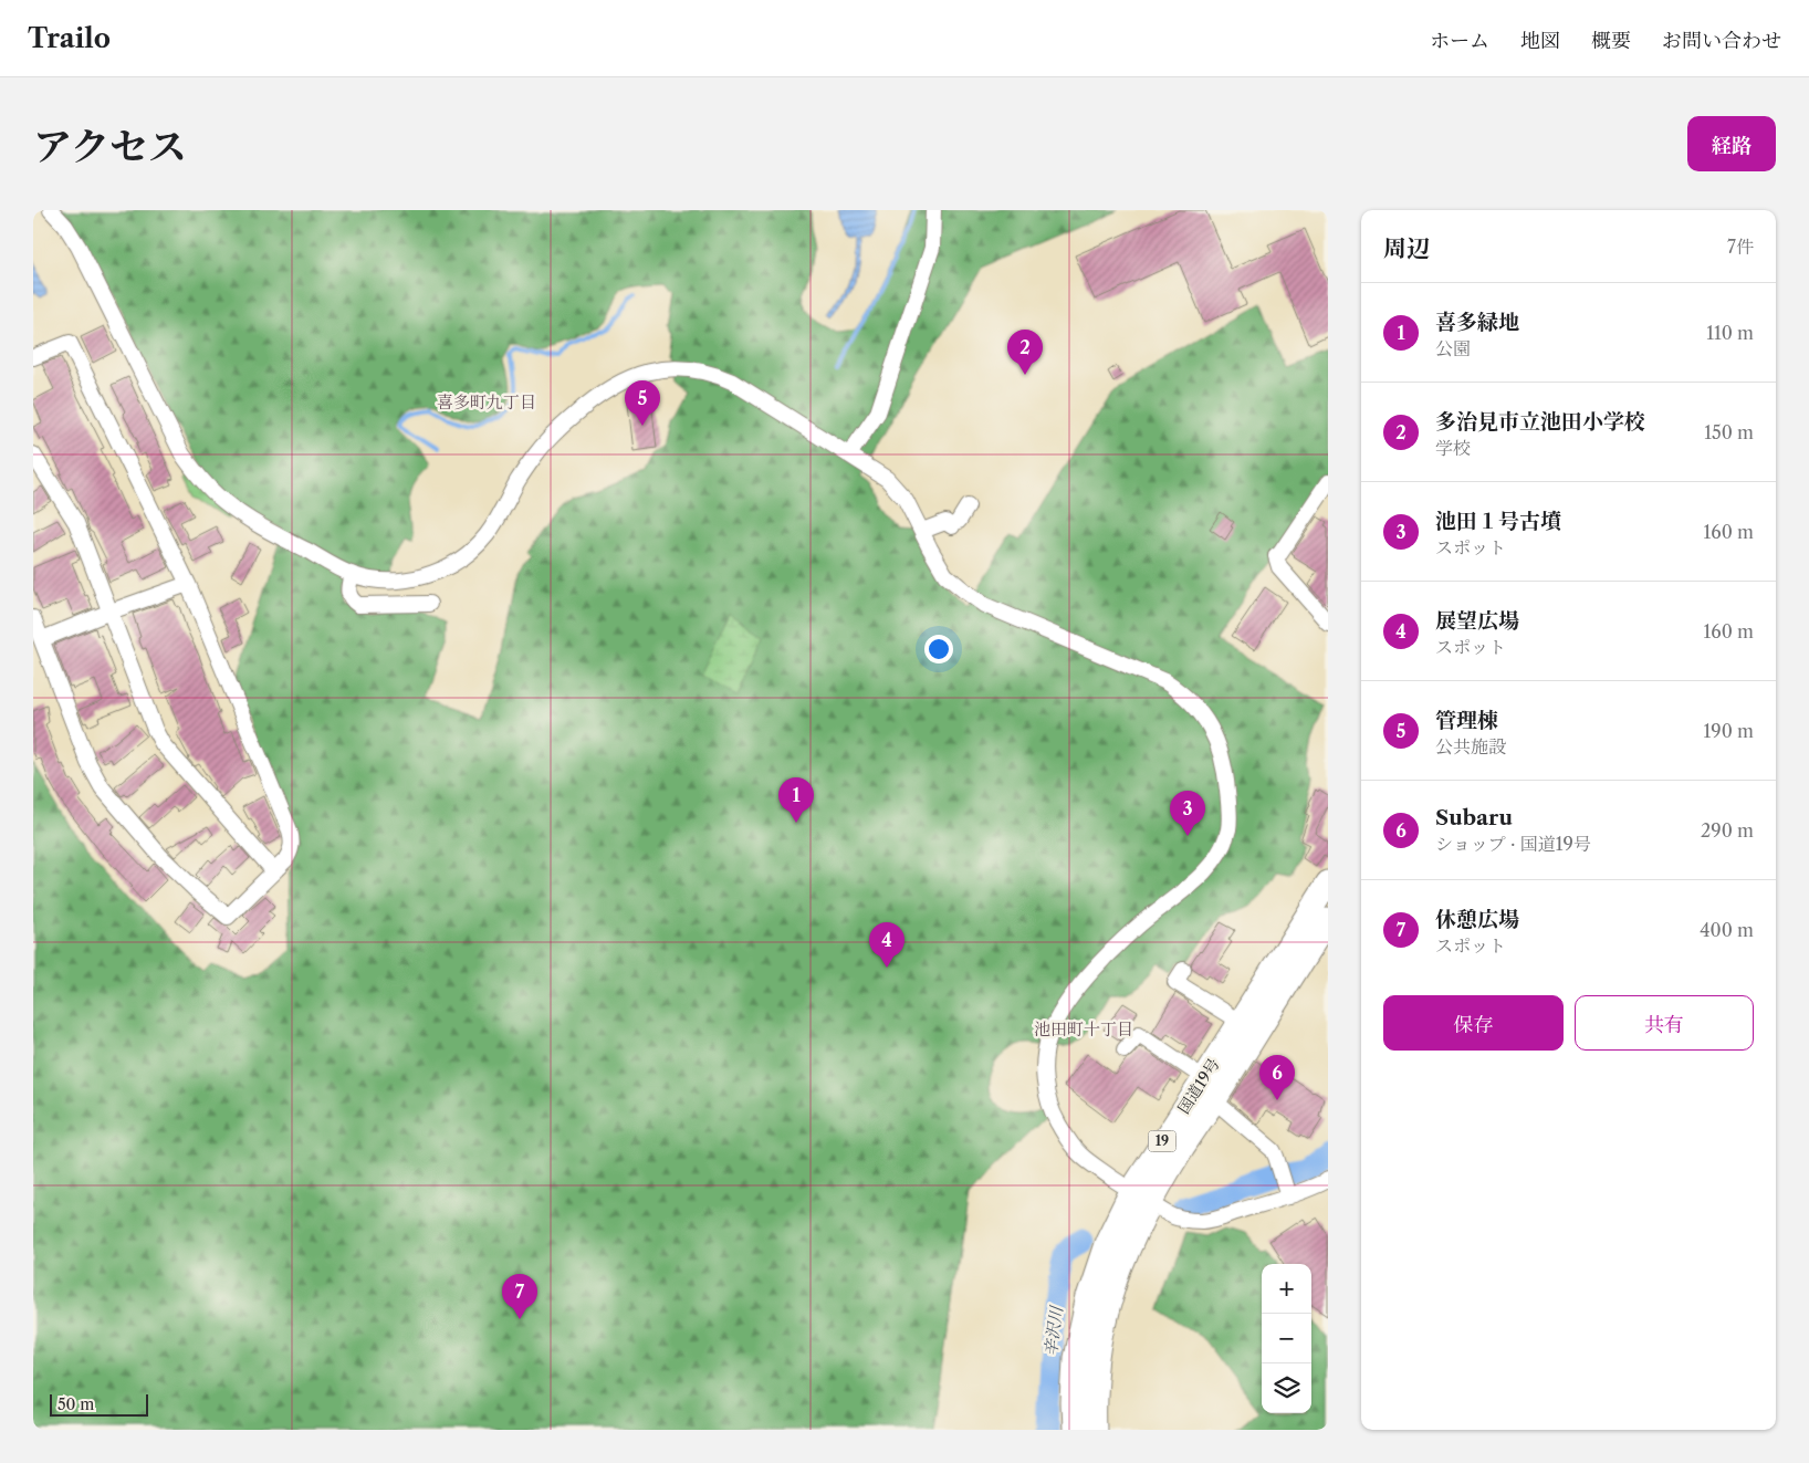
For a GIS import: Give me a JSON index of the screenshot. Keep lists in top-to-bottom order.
{
  "streets": {
    "highway": ["国道19号", "19"]
  },
  "districts": ["喜多町九丁目", "池田町十丁目"],
  "water": ["辛沢川"],
  "scale_bar": "50 m",
  "page": {
    "header": "Trailo",
    "nav": [
      "ホーム",
      "地図",
      "概要",
      "お問い合わせ"
    ],
    "title": "アクセス",
    "buttons": [
      "経路",
      ["保存", "共有"]
    ],
    "heading": ["周辺", "7件"],
    "list": [
      {
        "mark": "1",
        "name": "喜多緑地",
        "note": "公園",
        "value": "110 m"
      },
      {
        "mark": "2",
        "name": "多治見市立池田小学校",
        "note": "学校",
        "value": "150 m"
      },
      {
        "mark": "3",
        "name": "池田１号古墳",
        "note": "スポット",
        "value": "160 m"
      },
      {
        "mark": "4",
        "name": "展望広場",
        "note": "スポット",
        "value": "160 m"
      },
      {
        "mark": "5",
        "name": "管理棟",
        "note": "公共施設",
        "value": "190 m"
      },
      {
        "mark": "6",
        "name": "Subaru",
        "note": "ショップ · 国道19号",
        "value": "290 m"
      },
      {
        "mark": "7",
        "name": "休憩広場",
        "note": "スポット",
        "value": "400 m"
      }
    ],
    "pins": [
      "2",
      "5",
      "1",
      "3",
      "4",
      "6",
      "7"
    ],
    "map_buttons": ["+", "−"],
    "scale": "50 m"
  }
}
